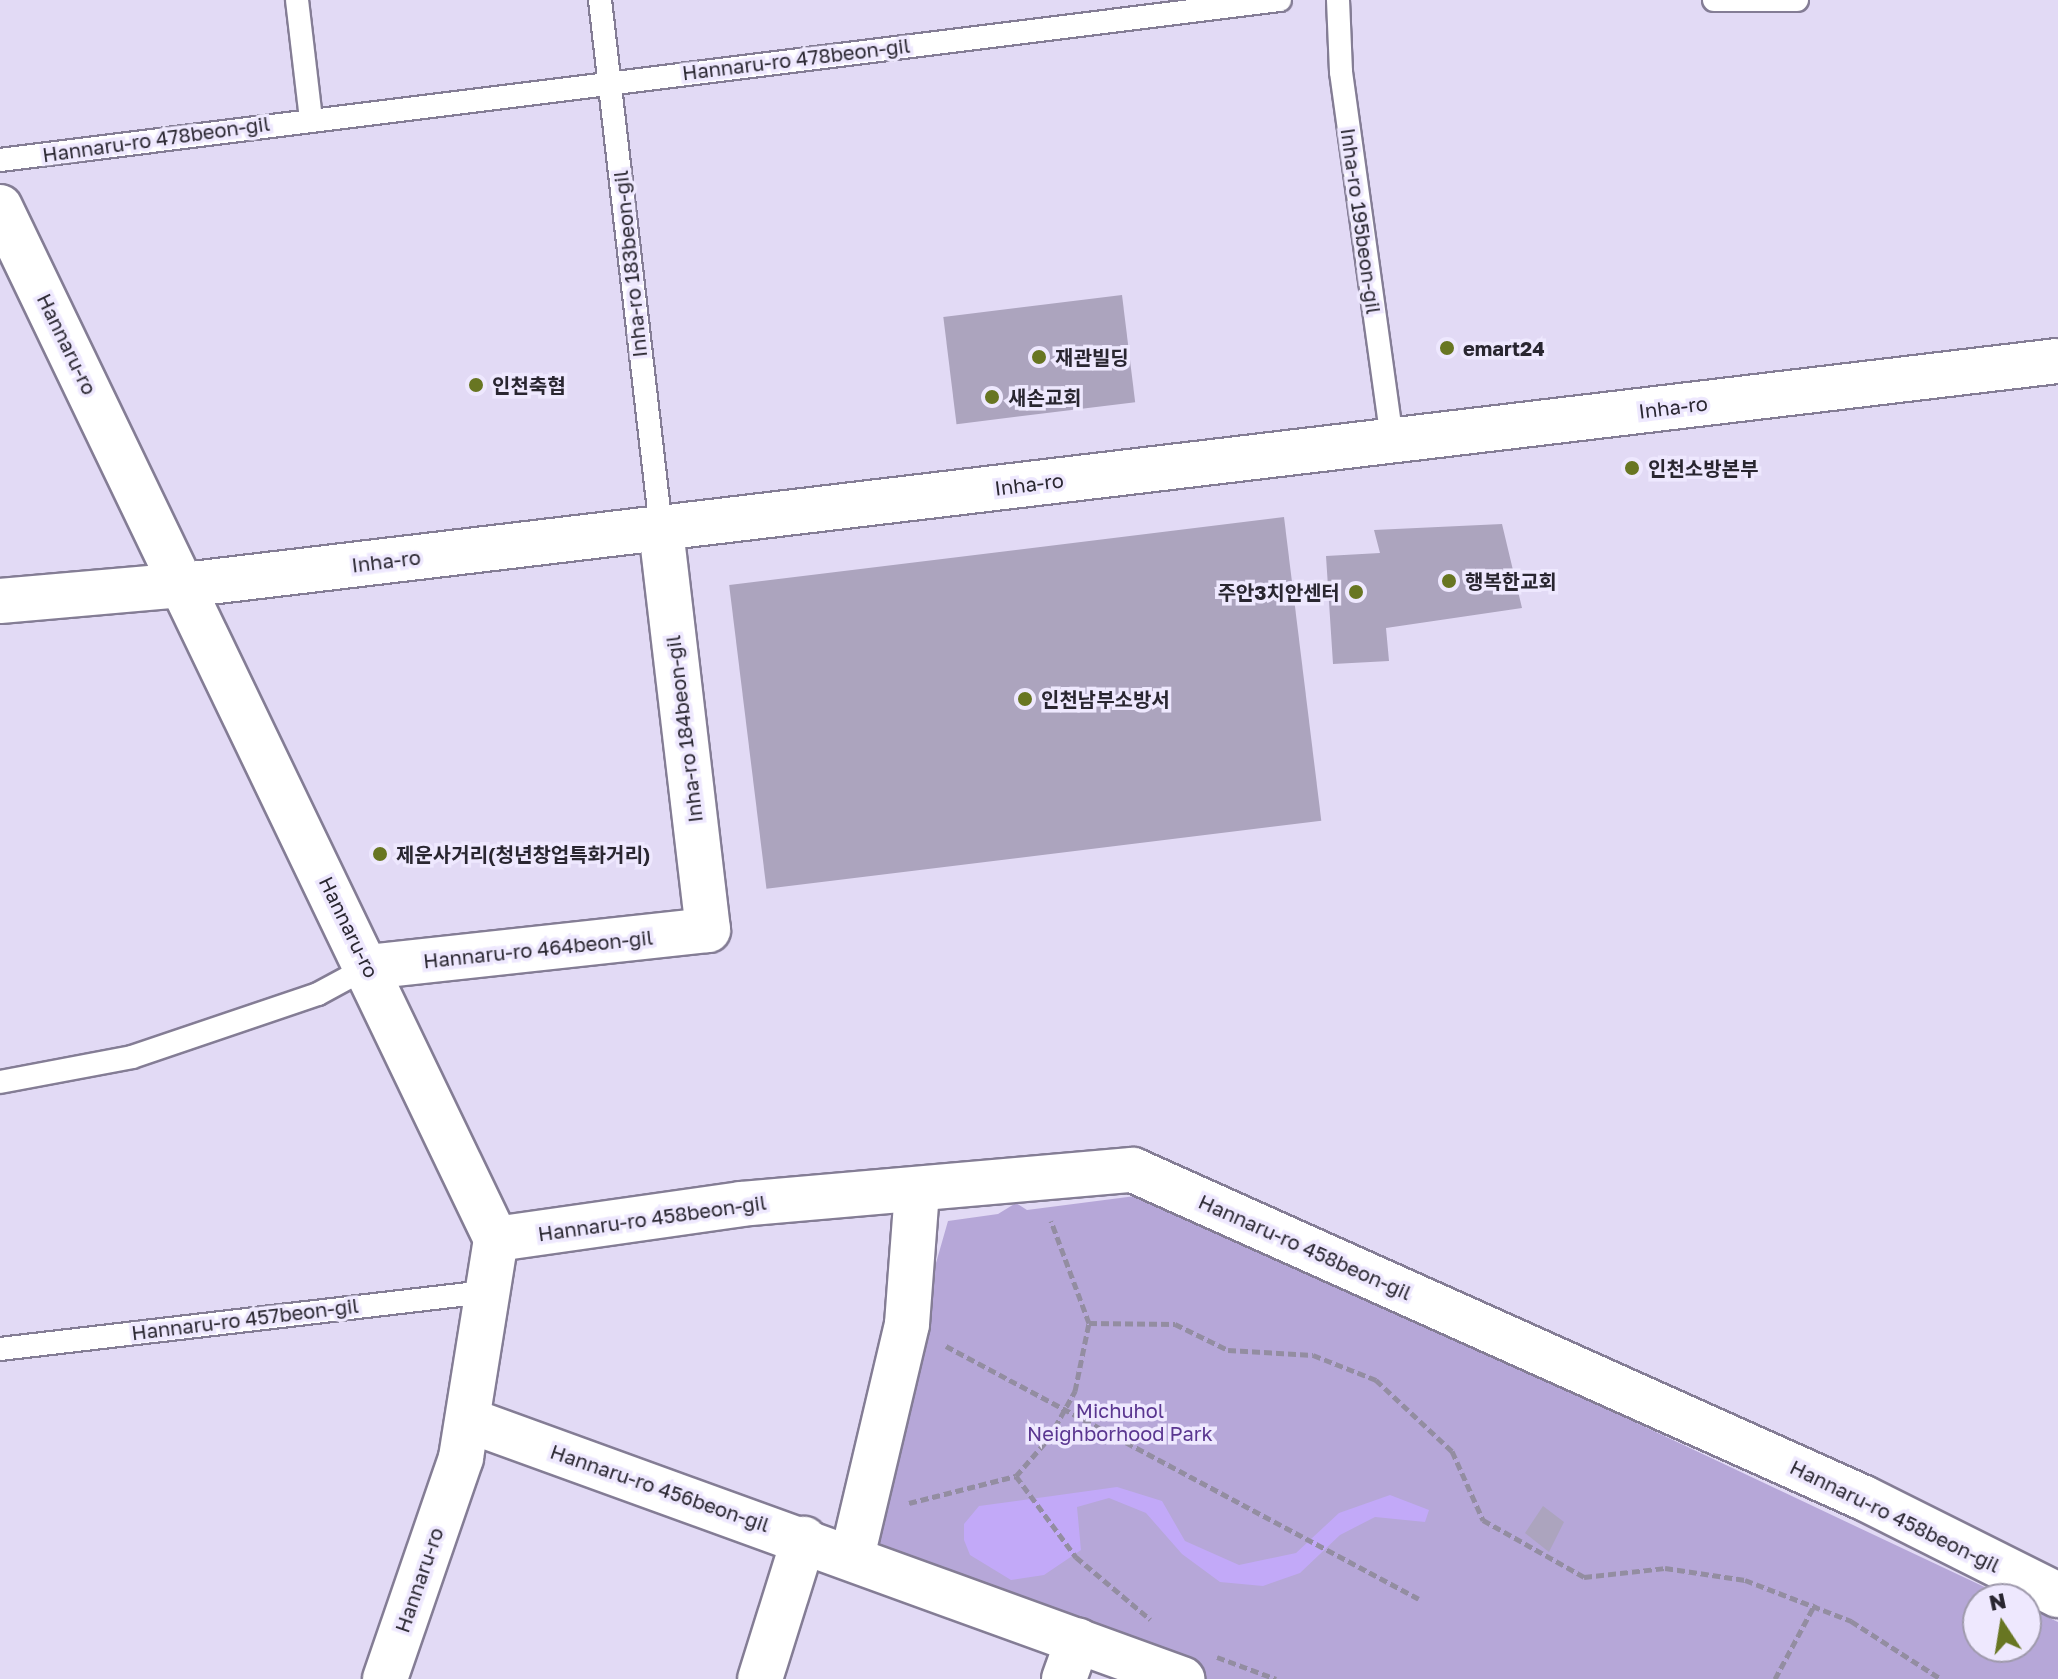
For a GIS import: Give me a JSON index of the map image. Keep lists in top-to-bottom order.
{
  "streets": {
    "street": [
      "Hannaru-ro",
      "Inha-ro",
      "Inha-ro 184beon-gil",
      "Hannaru-ro 464beon-gil",
      "Hannaru-ro 458beon-gil",
      "Hannaru-ro 456beon-gil"
    ],
    "lane": [
      "Hannaru-ro 478beon-gil",
      "Inha-ro 195beon-gil",
      "Inha-ro 183beon-gil",
      "Hannaru-ro 457beon-gil"
    ]
  },
  "crossings": [
    ["Hannaru-ro 478beon-gil", "Inha-ro 183beon-gil"],
    ["Inha-ro 195beon-gil", "Inha-ro"],
    ["Inha-ro 183beon-gil", "Inha-ro"],
    ["Inha-ro 183beon-gil", "Inha-ro 184beon-gil"],
    ["Hannaru-ro", "Inha-ro"],
    ["Hannaru-ro", "Hannaru-ro 464beon-gil"],
    ["Hannaru-ro", "Hannaru-ro 458beon-gil"],
    ["Hannaru-ro", "Hannaru-ro 457beon-gil"],
    ["Hannaru-ro", "Hannaru-ro 456beon-gil"],
    ["Inha-ro", "Inha-ro 184beon-gil"],
    ["Inha-ro 184beon-gil", "Hannaru-ro 464beon-gil"]
  ],
  "parks": ["Michuhol Neighborhood Park"],
  "places": [
    "emart24",
    "재관빌딩",
    "인천축협",
    "새손교회",
    "인천소방본부",
    "행복한교회",
    "주안3치안센터",
    "인천남부소방서",
    "제운사거리(청년창업특화거리)"
  ],
  "north": "top"
}
